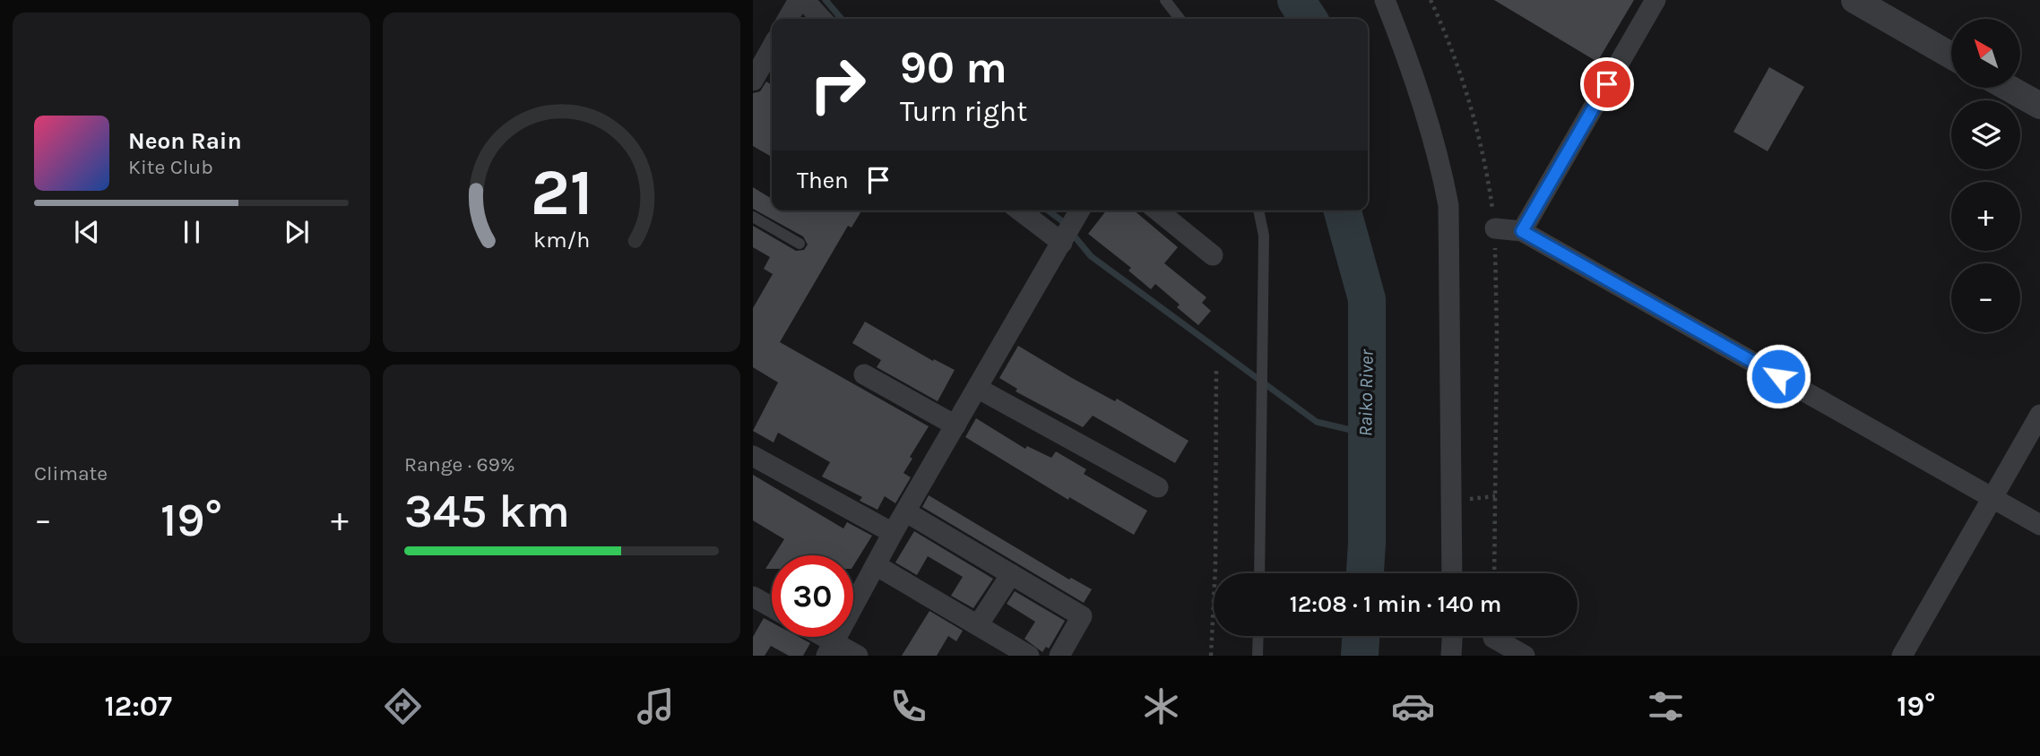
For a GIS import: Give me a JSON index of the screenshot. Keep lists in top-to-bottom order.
{
  "water": ["Raiko River"],
  "north": "top left",
  "page": {
    "map_buttons": ["+", "−"],
    "turn": ["90 m", "Turn right"],
    "song": ["Neon Rain", "Kite Club"],
    "then": "Then",
    "tile": [
      "Climate",
      ["Range · 69%", "345 km"]
    ],
    "heat": ["−", "19°", "+"],
    "limit": "30",
    "trip": "12:08 · 1 min · 140 m",
    "tabs": ["12:07", "19°"],
    "gauge": ["21", "km/h"]
  }
}
